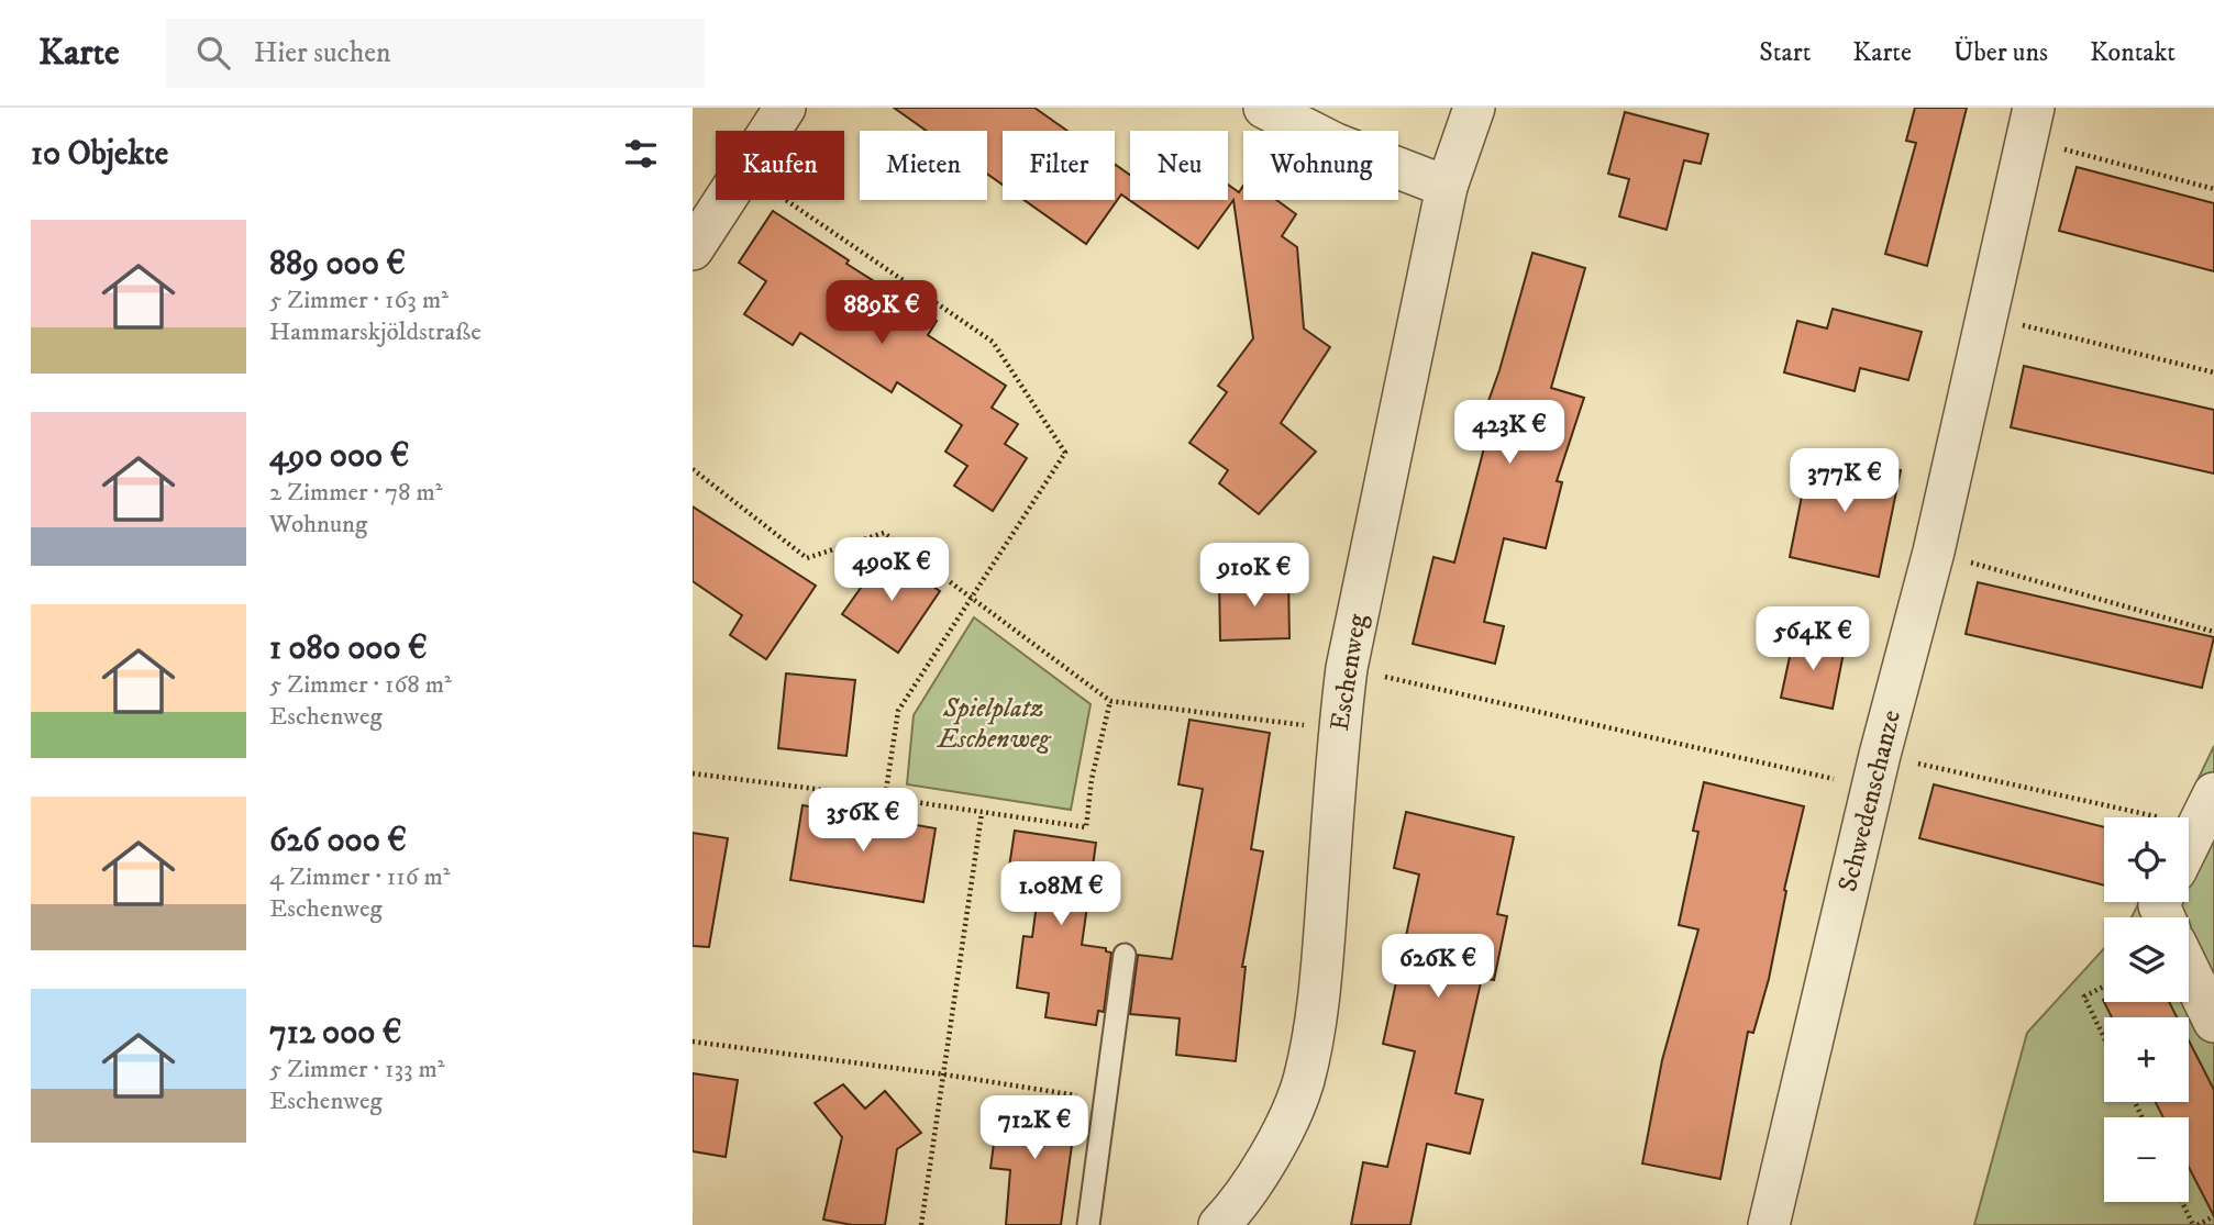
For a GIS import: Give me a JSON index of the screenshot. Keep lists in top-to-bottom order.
{
  "streets": {
    "street": ["Eschenweg", "Schwedenschanze"]
  },
  "parks": ["Spielplatz Eschenweg"],
  "page": {
    "header": "Karte",
    "search": "Hier suchen",
    "nav": [
      "Start",
      "Karte",
      "Über uns",
      "Kontakt"
    ],
    "heading": "10 Objekte",
    "chip": [
      "Kaufen",
      "Mieten",
      "Filter",
      "Neu",
      "Wohnung"
    ],
    "list": [
      {
        "name": "889 000 €",
        "note": "5 Zimmer · 163 m² · Hammarskjöldstraße"
      },
      {
        "name": "490 000 €",
        "note": "2 Zimmer · 78 m² · Wohnung"
      },
      {
        "name": "1 080 000 €",
        "note": "5 Zimmer · 168 m² · Eschenweg"
      },
      {
        "name": "626 000 €",
        "note": "4 Zimmer · 116 m² · Eschenweg"
      },
      {
        "name": "712 000 €",
        "note": "5 Zimmer · 133 m² · Eschenweg"
      }
    ],
    "price": [
      "889K €",
      "423K €",
      "377K €",
      "490K €",
      "910K €",
      "564K €",
      "356K €",
      "1.08M €",
      "626K €",
      "712K €"
    ],
    "map_buttons": ["+", "−"]
  }
}
